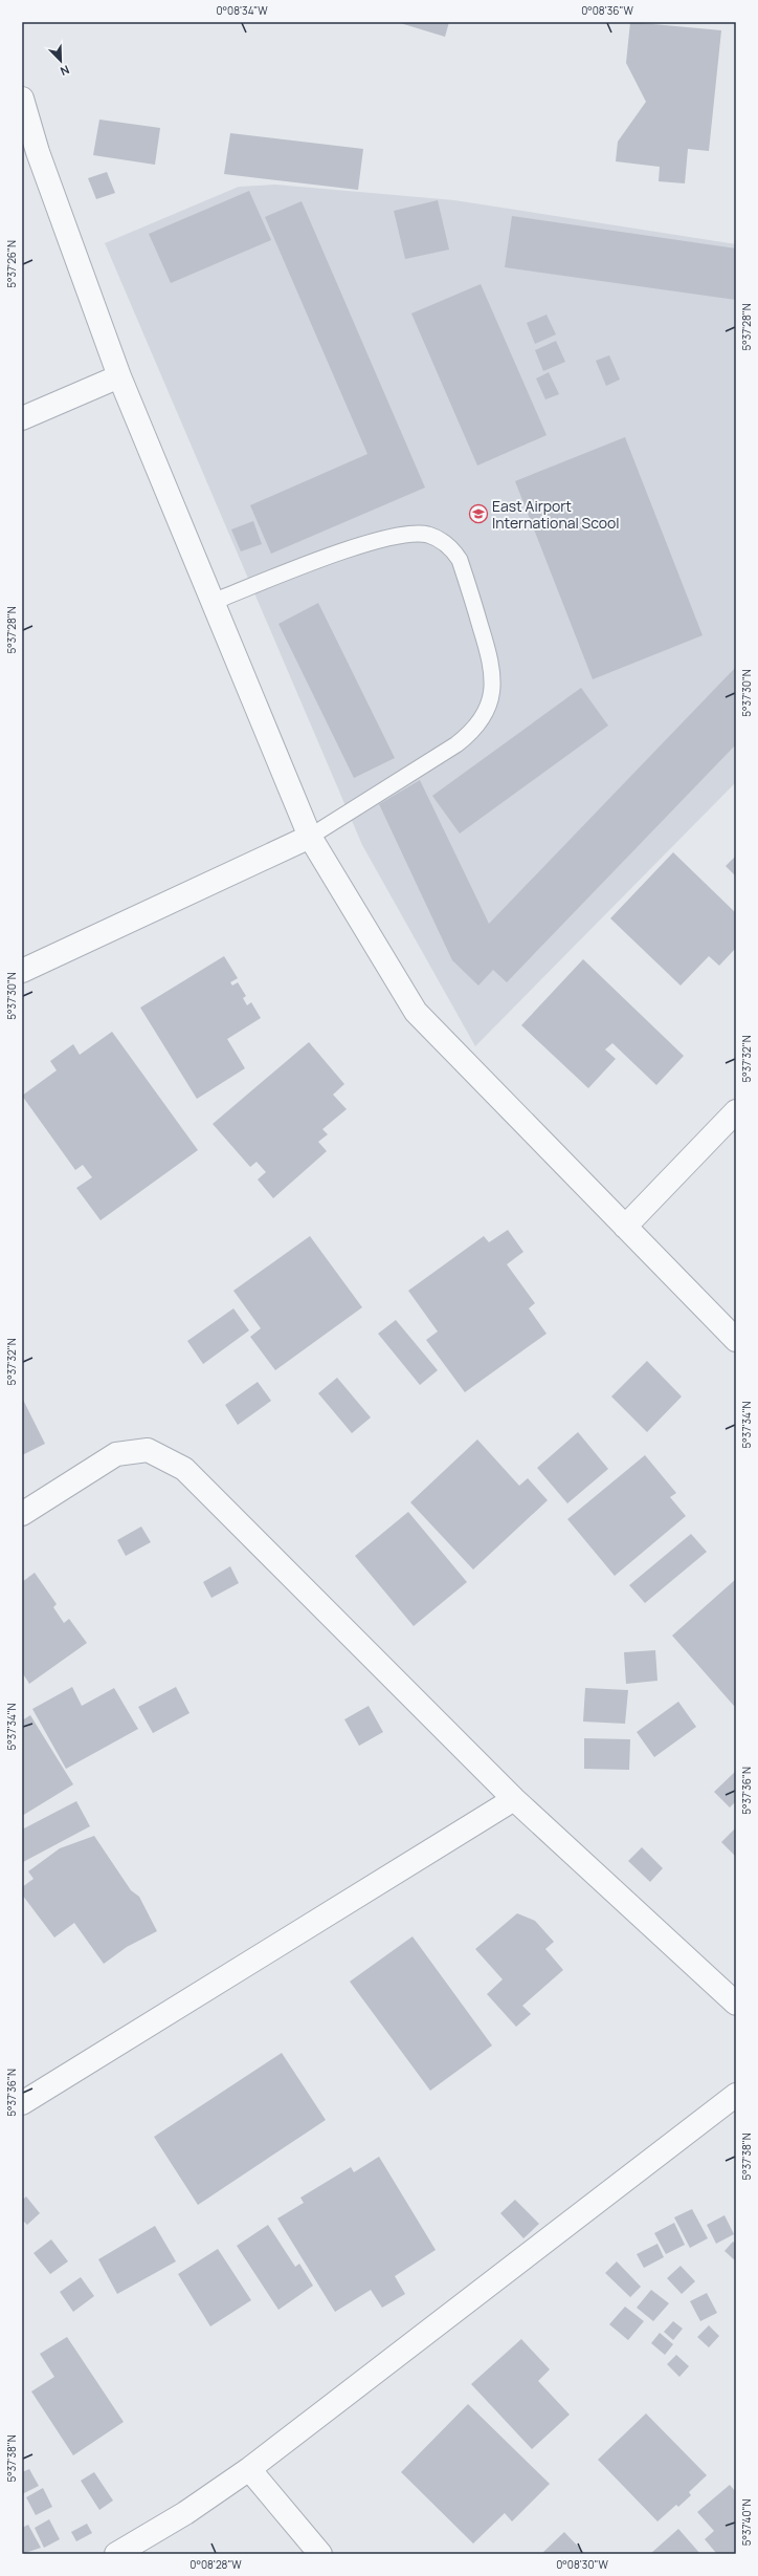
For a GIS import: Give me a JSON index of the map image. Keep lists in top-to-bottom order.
{
  "places": {
    "school or university": ["East Airport International Scool"]
  },
  "north": "bottom right",
  "coordinates": [
    "0°08'34\"W",
    "0°08'36\"W",
    "5°37'26\"N",
    "5°37'28\"N",
    "5°37'30\"N",
    "5°37'32\"N",
    "5°37'34\"N",
    "5°37'36\"N",
    "5°37'38\"N",
    "5°37'40\"N",
    "0°08'28\"W",
    "0°08'30\"W"
  ]
}
